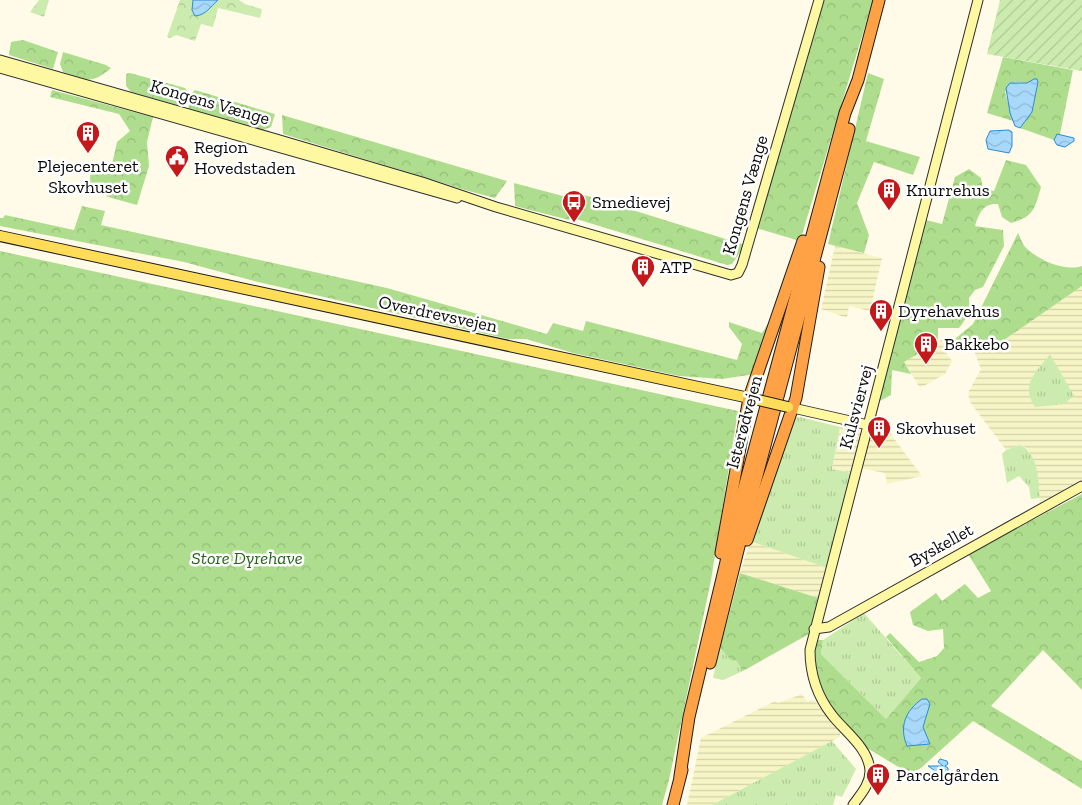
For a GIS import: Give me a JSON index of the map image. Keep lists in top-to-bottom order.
{
  "streets": {
    "highway": ["Isterødvejen"],
    "main road": ["Overdrevsvejen"],
    "street": ["Kongens Vænge", "Kulsviervej", "Byskellet"]
  },
  "crossings": [
    ["Overdrevsvejen", "Kulsviervej"],
    ["Kulsviervej", "Byskellet"]
  ],
  "parks": ["Store Dyrehave"],
  "places": {
    "building": [
      "Plejecenteret Skovhuset",
      "Knurrehus",
      "ATP",
      "Dyrehavehus",
      "Bakkebo",
      "Skovhuset",
      "Parcelgården"
    ],
    "public building": ["Region Hovedstaden"],
    "bus stop": ["Smedievej"]
  }
}
